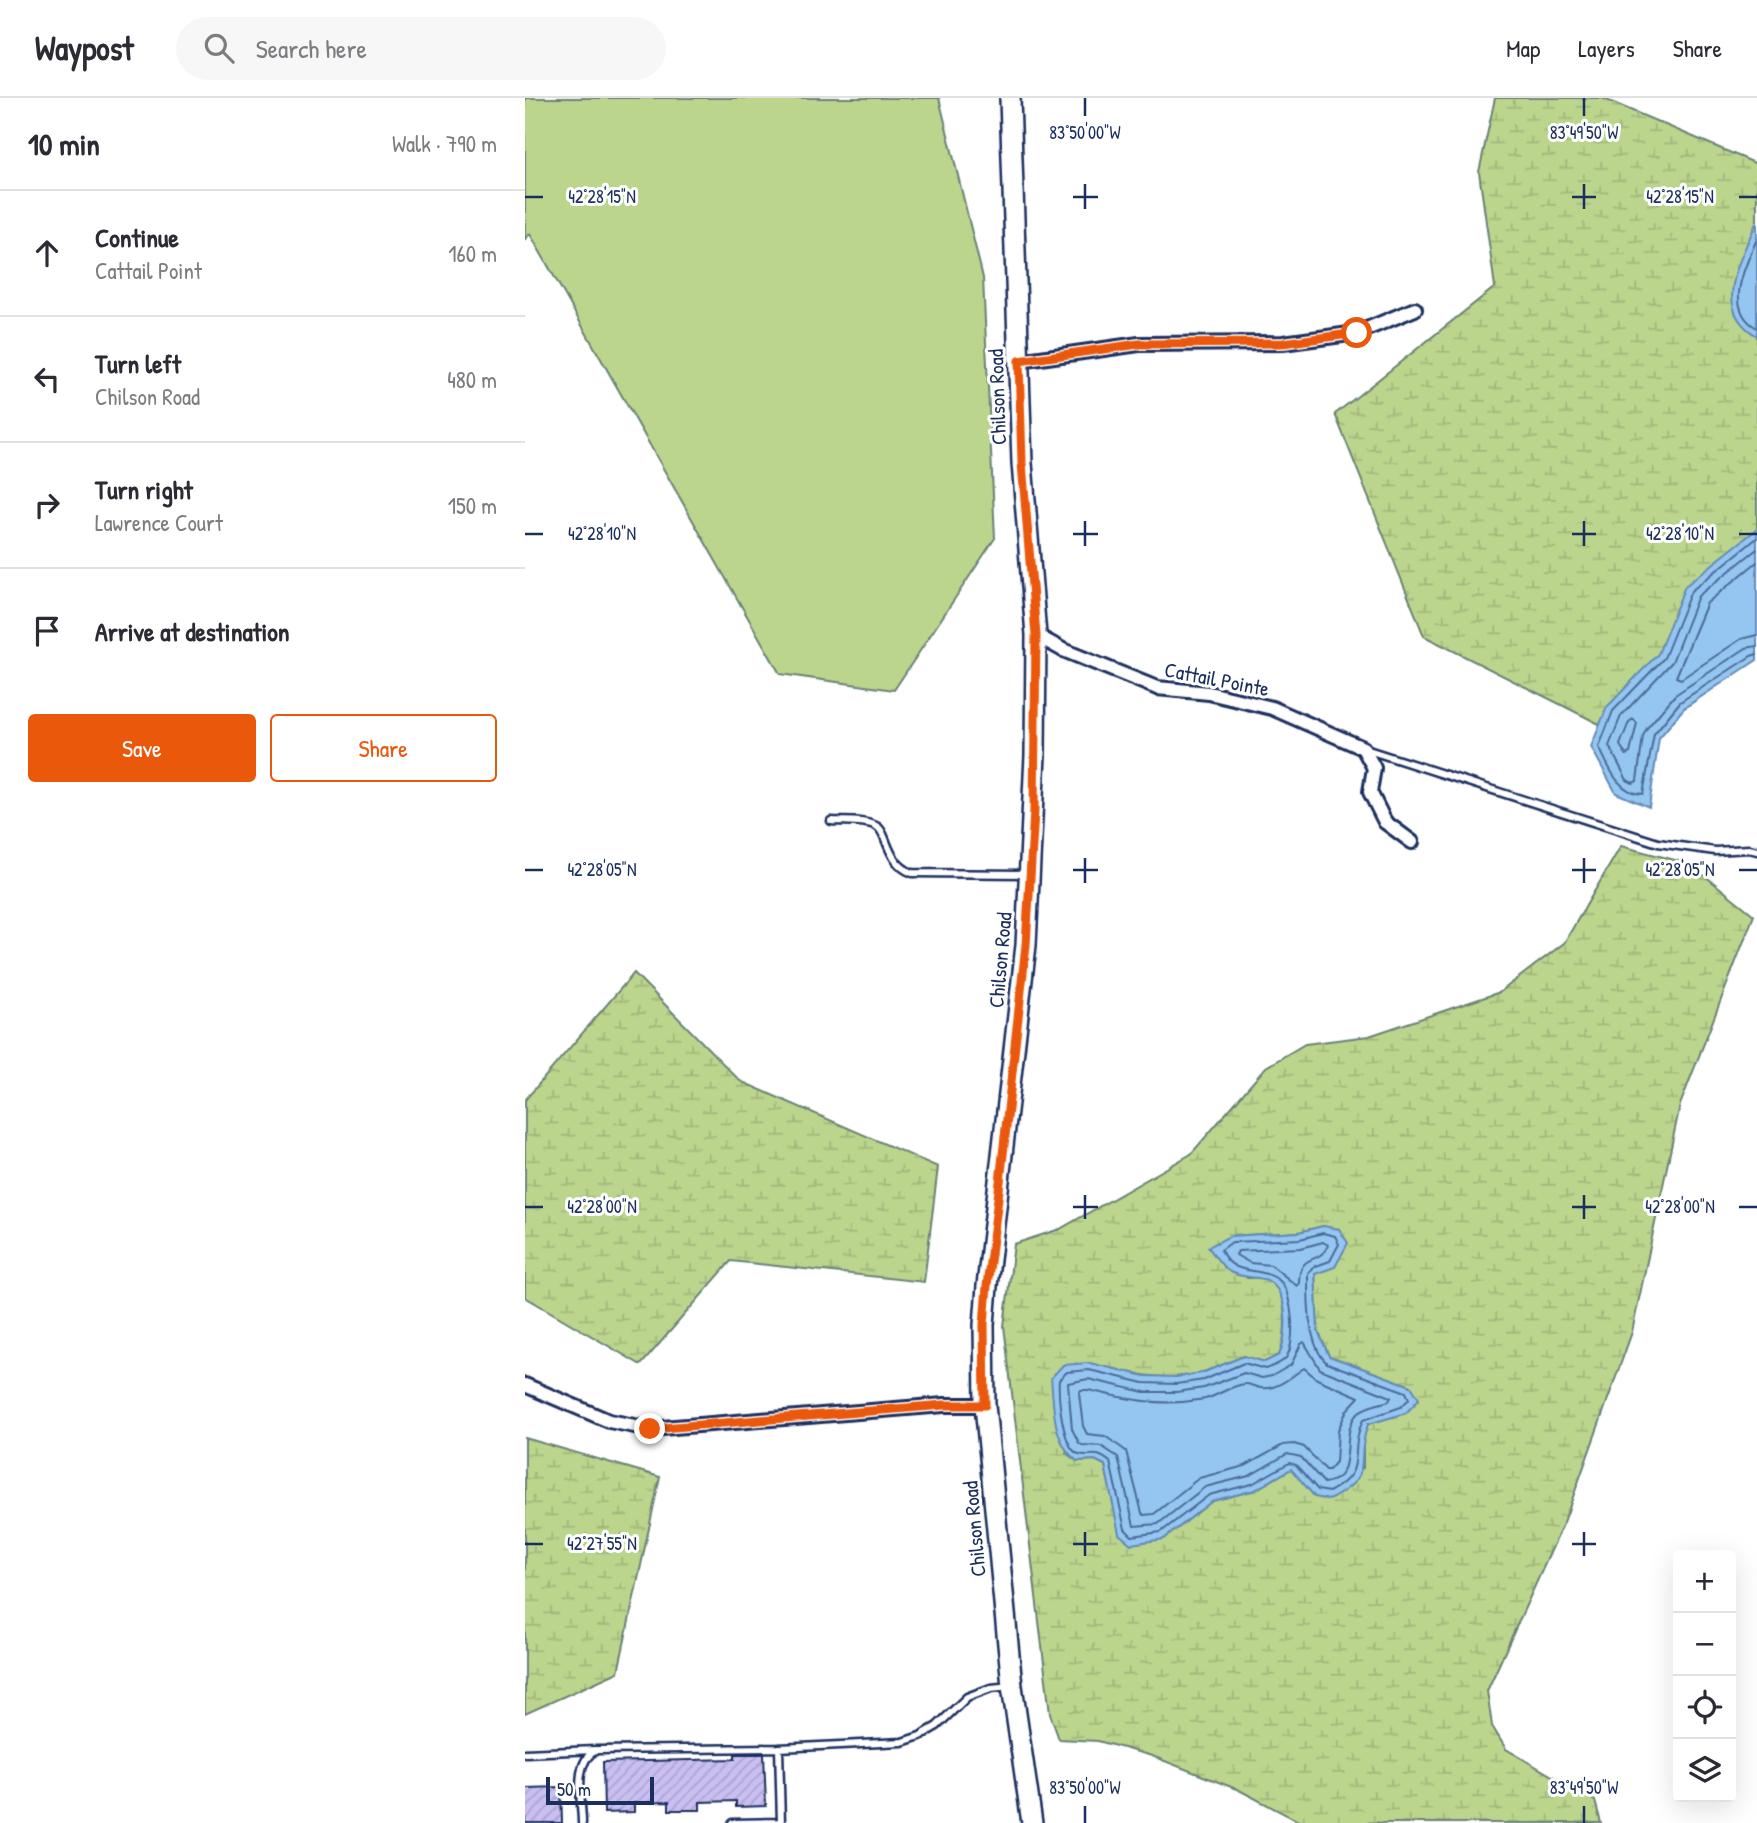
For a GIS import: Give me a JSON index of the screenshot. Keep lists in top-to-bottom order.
{
  "streets": {
    "street": ["Chilson Road", "Cattail Pointe"]
  },
  "crossings": [
    ["Chilson Road", "Cattail Pointe"]
  ],
  "scale_bar": "50 m",
  "page": {
    "header": "Waypost",
    "search": "Search here",
    "nav": ["Map", "Layers", "Share"],
    "heading": ["10 min", "Walk · 790 m"],
    "list": [
      ["Continue", "Cattail Point", "160 m"],
      ["Turn left", "Chilson Road", "480 m"],
      ["Turn right", "Lawrence Court", "150 m"],
      "Arrive at destination"
    ],
    "buttons": ["Save", "Share"],
    "map_buttons": ["+", "−"],
    "scale": "50 m"
  },
  "coordinates": [
    "83°50'00\"W",
    "83°49'50\"W",
    "42°28'15\"N",
    "42°28'10\"N",
    "42°28'05\"N",
    "42°28'00\"N",
    "42°27'55\"N"
  ]
}
